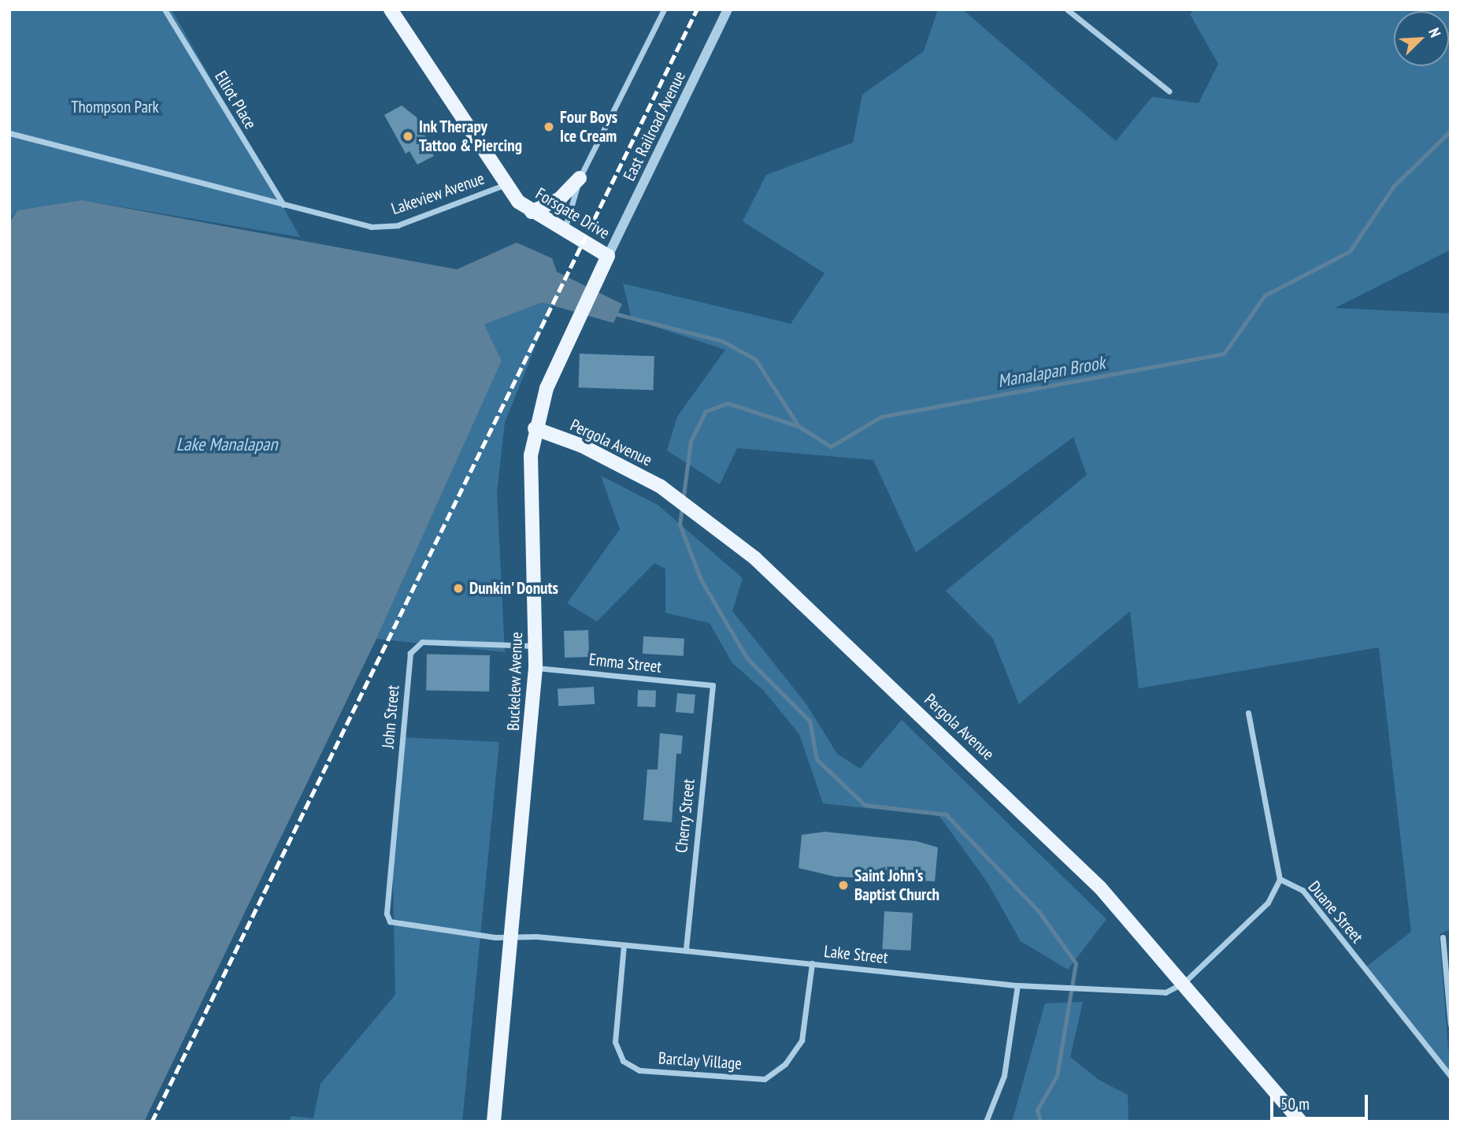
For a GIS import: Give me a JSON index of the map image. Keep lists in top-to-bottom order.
{
  "streets": {
    "main road": ["Forsgate Drive", "Pergola Avenue", "Buckelew Avenue"],
    "street": [
      "Elliot Place",
      "East Railroad Avenue",
      "Lakeview Avenue",
      "Emma Street",
      "John Street",
      "Cherry Street",
      "Duane Street",
      "Lake Street",
      "Barclay Village"
    ]
  },
  "crossings": [
    ["Elliot Place", "Lakeview Avenue"],
    ["East Railroad Avenue", "Forsgate Drive"],
    ["East Railroad Avenue", "Buckelew Avenue"],
    ["Lakeview Avenue", "Forsgate Drive"],
    ["Forsgate Drive", "Buckelew Avenue"],
    ["Pergola Avenue", "Buckelew Avenue"],
    ["Pergola Avenue", "Lake Street"],
    ["Emma Street", "Buckelew Avenue"],
    ["Emma Street", "Cherry Street"],
    ["Buckelew Avenue", "John Street"],
    ["Buckelew Avenue", "Lake Street"],
    ["John Street", "Lake Street"],
    ["Cherry Street", "Lake Street"],
    ["Duane Street", "Lake Street"],
    ["Lake Street", "Barclay Village"]
  ],
  "water": ["Manalapan Brook", "Lake Manalapan"],
  "parks": ["Thompson Park"],
  "places": [
    "Four Boys Ice Cream",
    "Ink Therapy Tattoo & Piercing",
    "Dunkin' Donuts",
    "Saint John's Baptist Church"
  ],
  "scale_bar": "50 m",
  "north": "top right"
}
